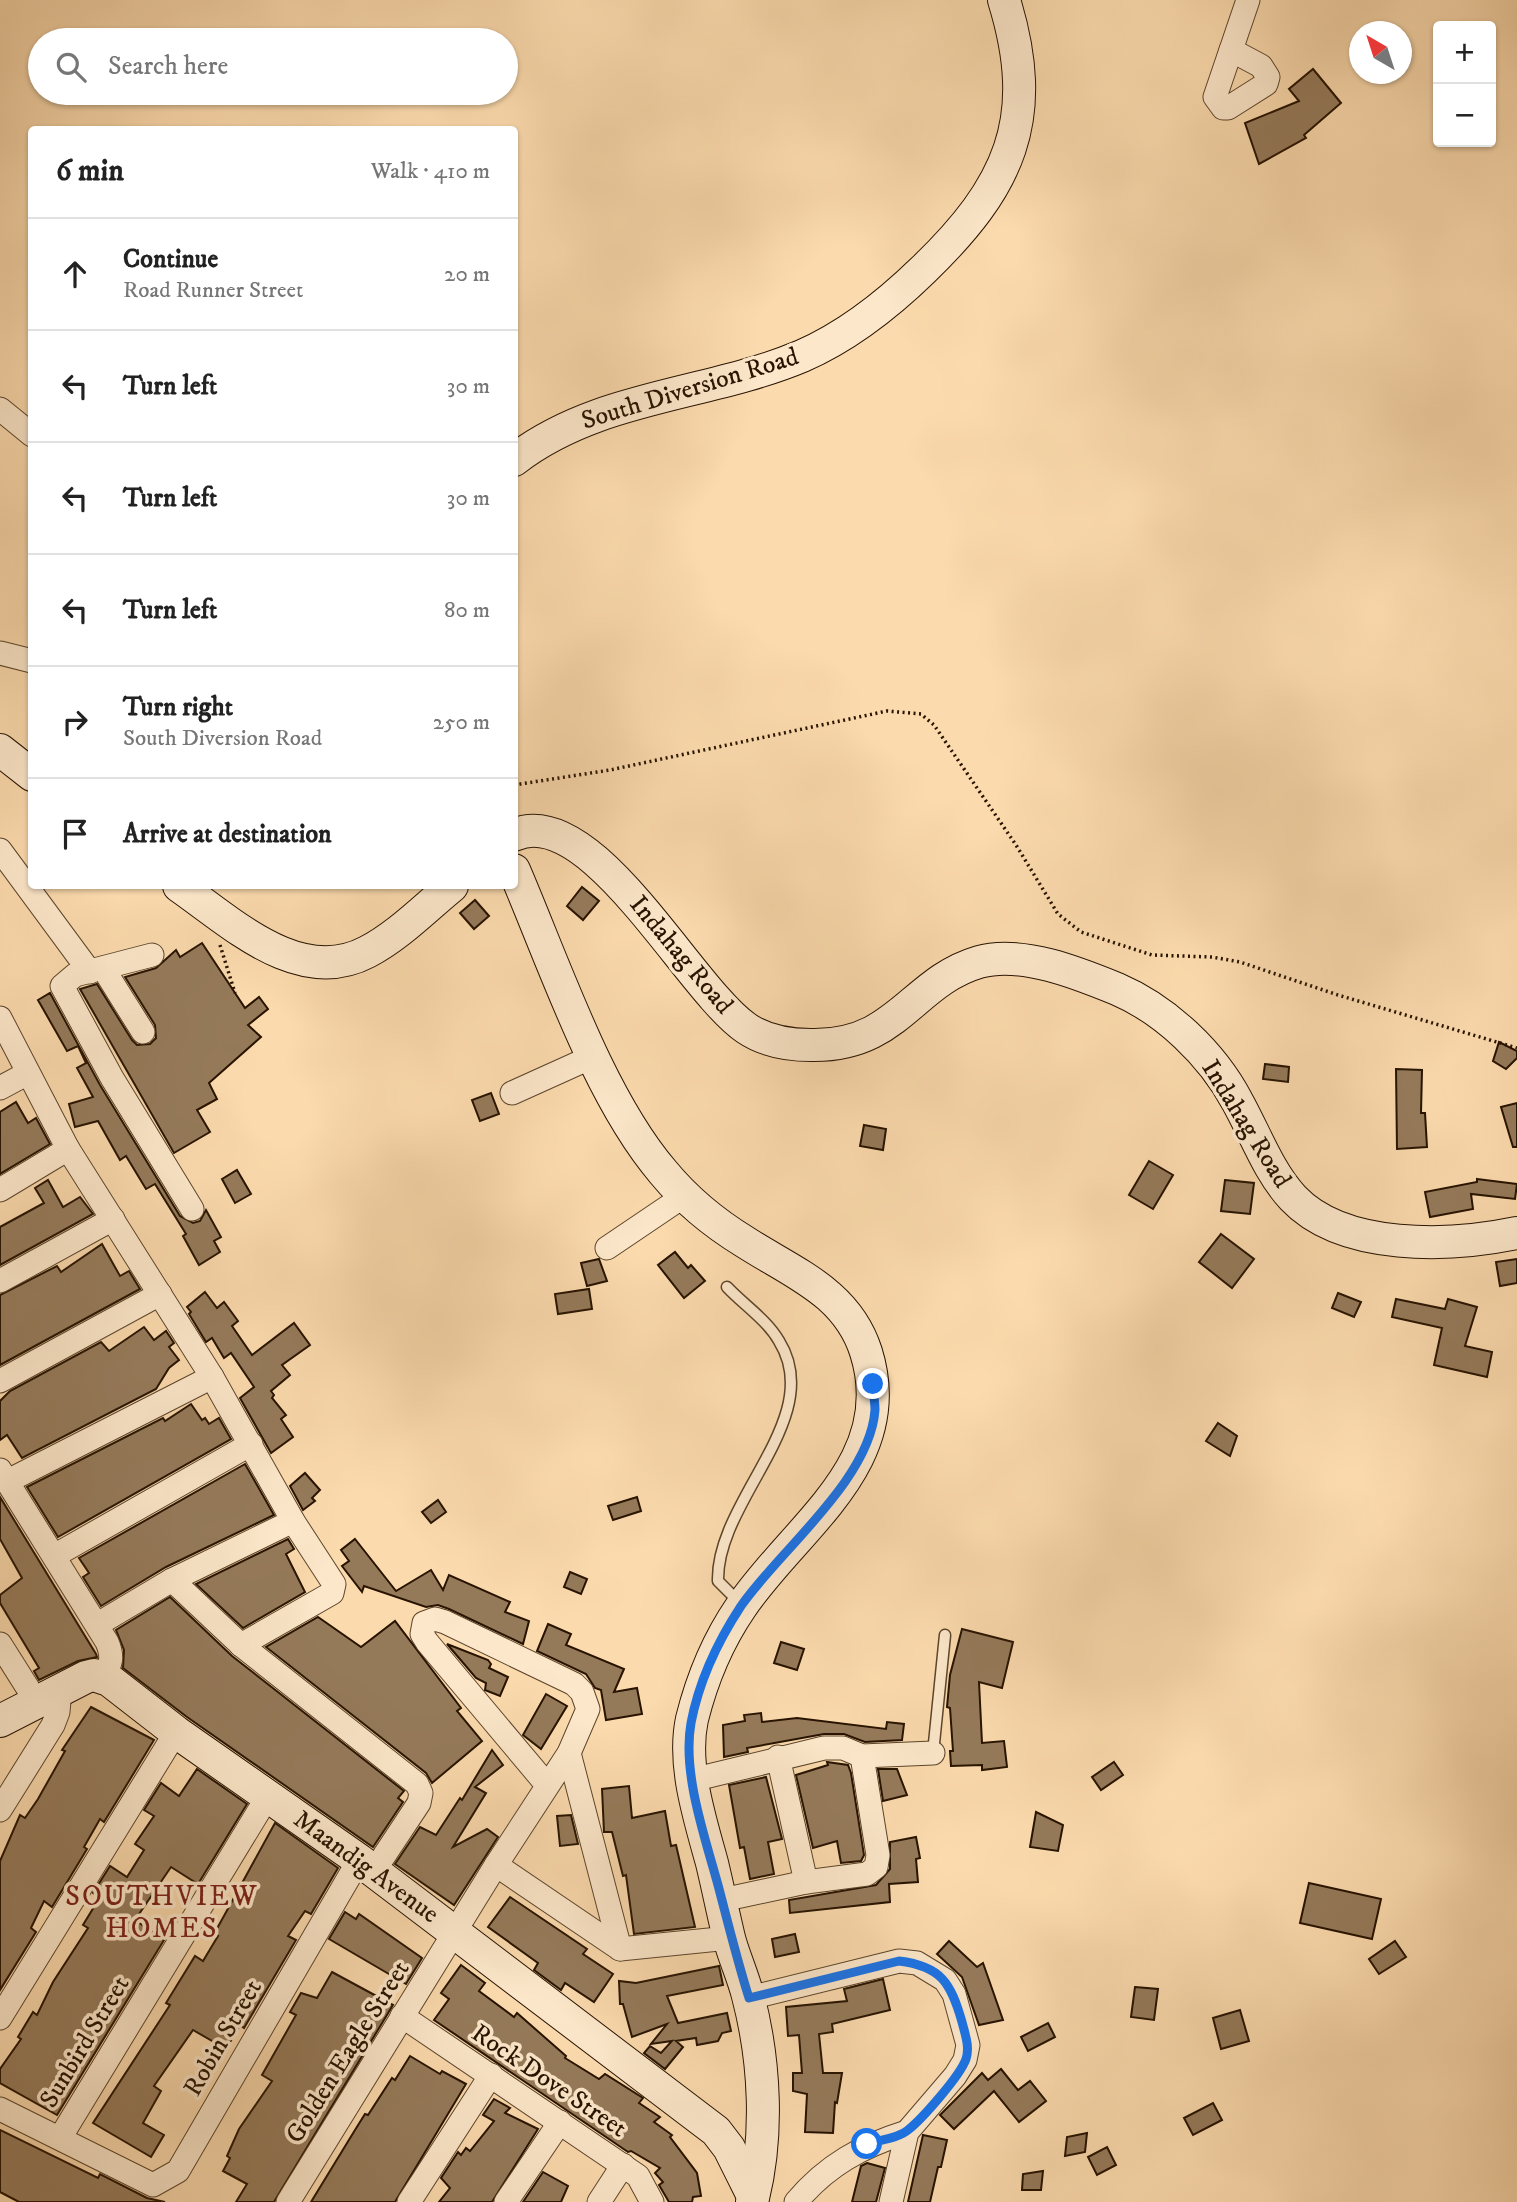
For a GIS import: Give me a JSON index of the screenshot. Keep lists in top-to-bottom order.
{
  "streets": {
    "main road": ["South Diversion Road", "Indahag Road", "Maandig Avenue"],
    "street": [
      "Robin Street",
      "Sunbird Street",
      "Golden Eagle Street",
      "Rock Dove Street"
    ]
  },
  "crossings": [
    ["Maandig Avenue", "Robin Street"],
    ["Maandig Avenue", "Sunbird Street"],
    ["Maandig Avenue", "Golden Eagle Street"],
    ["Robin Street", "Sunbird Street"],
    ["Golden Eagle Street", "Rock Dove Street"]
  ],
  "districts": ["SOUTHVIEW HOMES"],
  "north": "top left",
  "page": {
    "map_buttons": ["+", "−"],
    "search": "Search here",
    "heading": ["6 min", "Walk · 410 m"],
    "list": [
      ["Continue", "Road Runner Street", "20 m"],
      ["Turn left", "30 m"],
      ["Turn left", "30 m"],
      ["Turn left", "80 m"],
      ["Turn right", "South Diversion Road", "250 m"],
      "Arrive at destination"
    ]
  }
}
